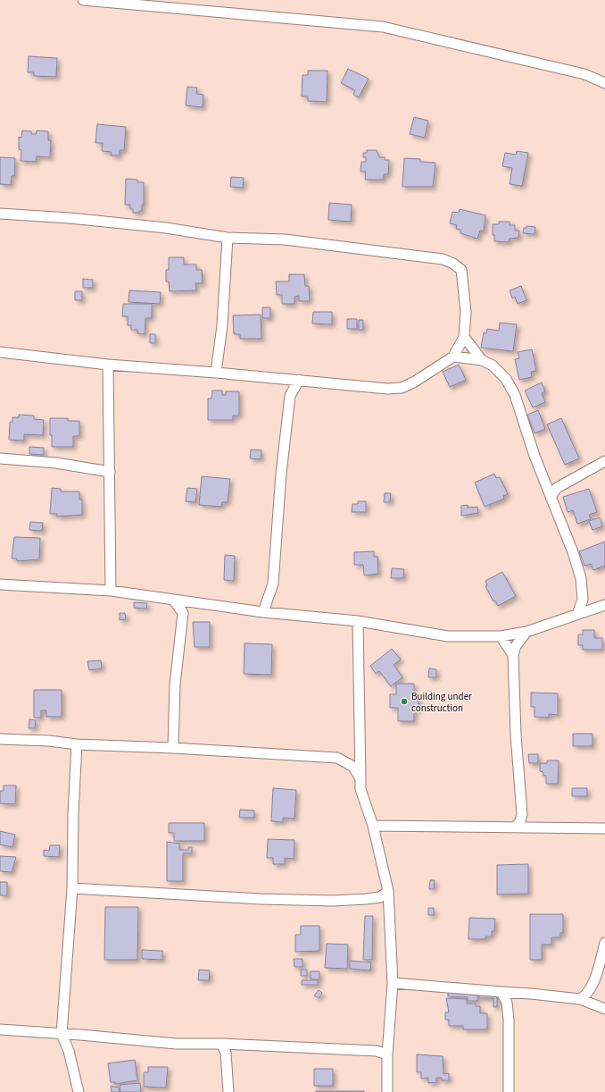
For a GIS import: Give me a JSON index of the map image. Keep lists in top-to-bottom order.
{
  "places": ["Building under construction"]
}
